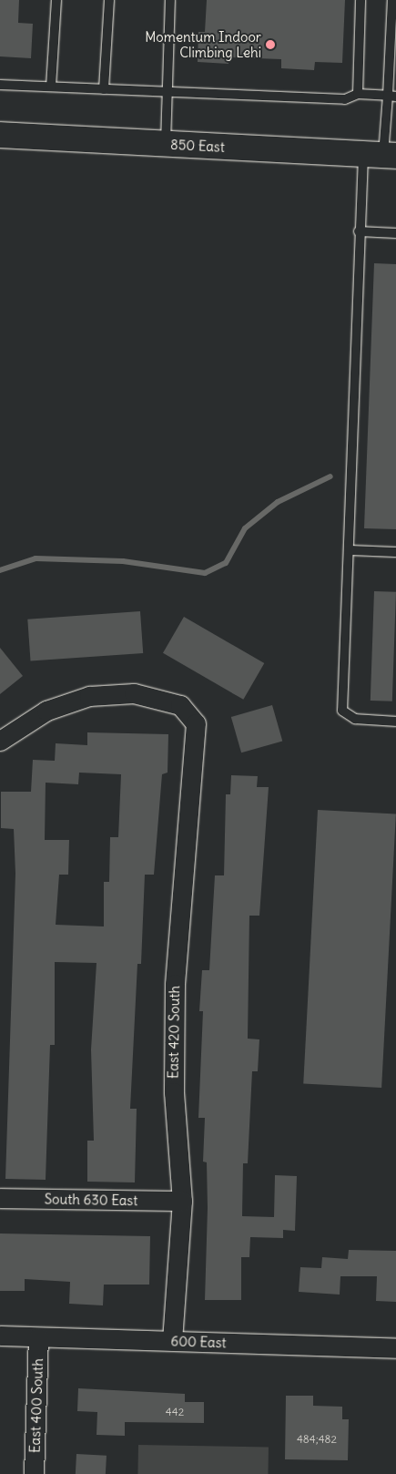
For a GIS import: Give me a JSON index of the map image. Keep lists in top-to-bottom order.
{
  "streets": {
    "main road": ["850 East"],
    "street": [
      "East 420 South",
      "South 630 East",
      "600 East",
      "East 400 South"
    ]
  },
  "crossings": [
    ["East 420 South", "South 630 East"],
    ["East 420 South", "600 East"],
    ["600 East", "East 400 South"]
  ],
  "places": ["Momentum Indoor Climbing Lehi"],
  "house_numbers": ["442", "484;482"]
}
